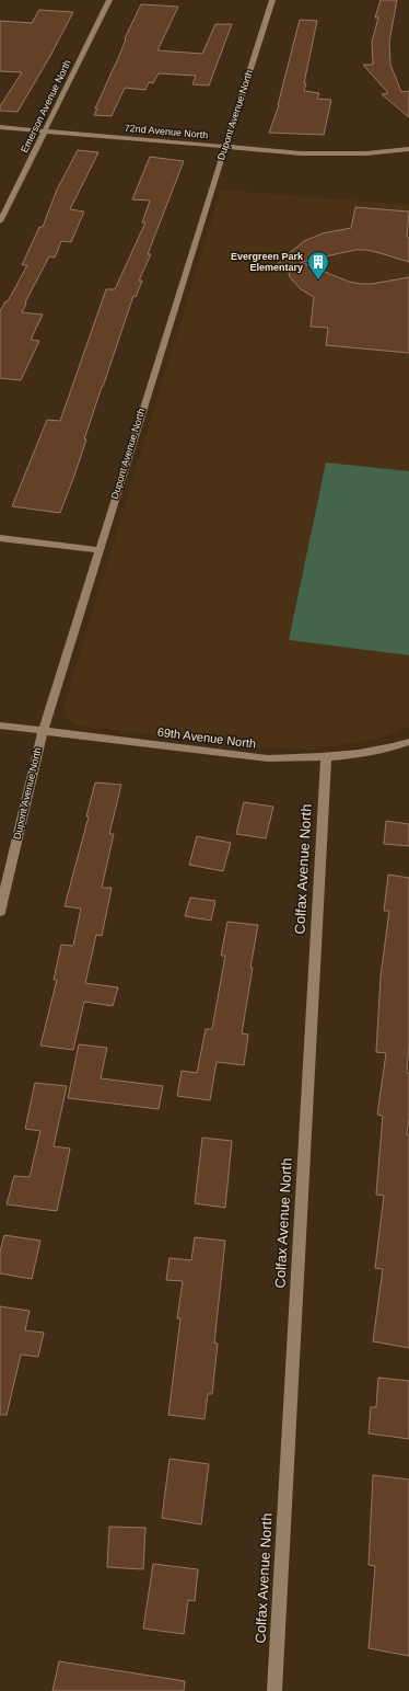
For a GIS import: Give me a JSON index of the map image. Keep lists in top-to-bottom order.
{
  "streets": {
    "street": [
      "Emerson Avenue North",
      "Dupont Avenue North",
      "72nd Avenue North",
      "69th Avenue North",
      "Colfax Avenue North"
    ]
  },
  "crossings": [
    ["Emerson Avenue North", "72nd Avenue North"],
    ["Dupont Avenue North", "72nd Avenue North"],
    ["Dupont Avenue North", "69th Avenue North"],
    ["69th Avenue North", "Colfax Avenue North"]
  ],
  "places": {
    "building": ["Evergreen Park Elementary"]
  }
}
